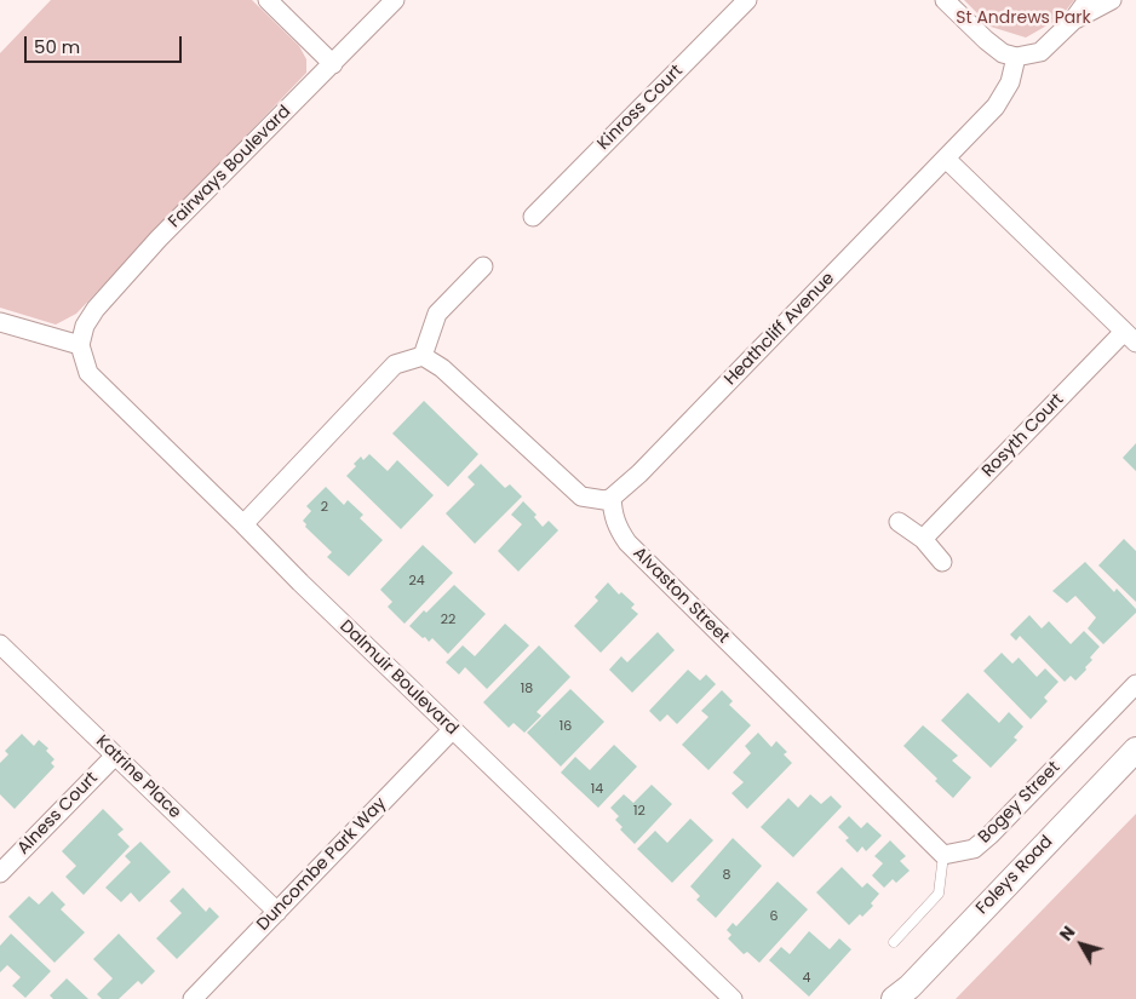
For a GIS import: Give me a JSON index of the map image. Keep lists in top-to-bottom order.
{
  "streets": {
    "street": [
      "Kinross Court",
      "Fairways Boulevard",
      "Heathcliff Avenue",
      "Rosyth Court",
      "Alvaston Street",
      "Dalmuir Boulevard",
      "Katrine Place",
      "Bogey Street",
      "Alness Court",
      "Duncombe Park Way",
      "Foleys Road"
    ]
  },
  "crossings": [
    ["Fairways Boulevard", "Dalmuir Boulevard"],
    ["Heathcliff Avenue", "Alvaston Street"],
    ["Alvaston Street", "Bogey Street"],
    ["Dalmuir Boulevard", "Duncombe Park Way"],
    ["Katrine Place", "Alness Court"],
    ["Katrine Place", "Duncombe Park Way"]
  ],
  "parks": ["St Andrews Park"],
  "house_numbers": [
    "2",
    "24",
    "22",
    "18",
    "16",
    "14",
    "12",
    "8",
    "6",
    "4"
  ],
  "scale_bar": "50 m",
  "north": "top left"
}
